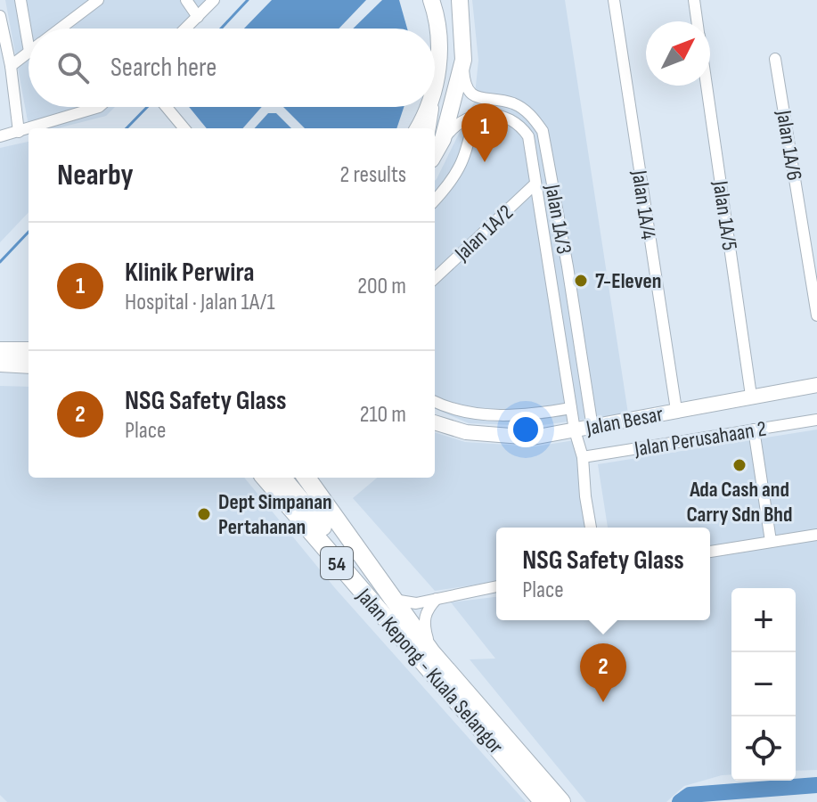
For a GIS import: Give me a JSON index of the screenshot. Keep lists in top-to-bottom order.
{
  "streets": {
    "highway": ["54", "Jalan Kepong - Kuala Selangor"],
    "street": [
      "Jalan 1A/6",
      "Jalan 1A/4",
      "Jalan 1A/5",
      "Jalan 1A/3",
      "Jalan 1A/2",
      "Jalan Besar",
      "Jalan Perusahaan 2"
    ]
  },
  "crossings": [
    ["Jalan 1A/4", "Jalan Besar"],
    ["Jalan 1A/5", "Jalan Besar"],
    ["Jalan 1A/3", "Jalan 1A/2"],
    ["Jalan 1A/3", "Jalan Besar"],
    ["Jalan 1A/3", "Jalan Perusahaan 2"],
    ["54", "Jalan Kepong - Kuala Selangor"]
  ],
  "places": ["7-Eleven", "Ada Cash and Carry Sdn Bhd", "Dept Simpanan Pertahanan"],
  "north": "top right",
  "page": {
    "search": "Search here",
    "pins": ["1", "2"],
    "heading": ["Nearby", "2 results"],
    "list": [
      {
        "mark": "1",
        "name": "Klinik Perwira",
        "note": "Hospital · Jalan 1A/1",
        "value": "200 m"
      },
      {
        "mark": "2",
        "name": "NSG Safety Glass",
        "note": "Place",
        "value": "210 m"
      }
    ],
    "popup": ["NSG Safety Glass", "Place"],
    "map_buttons": ["+", "−"]
  }
}
